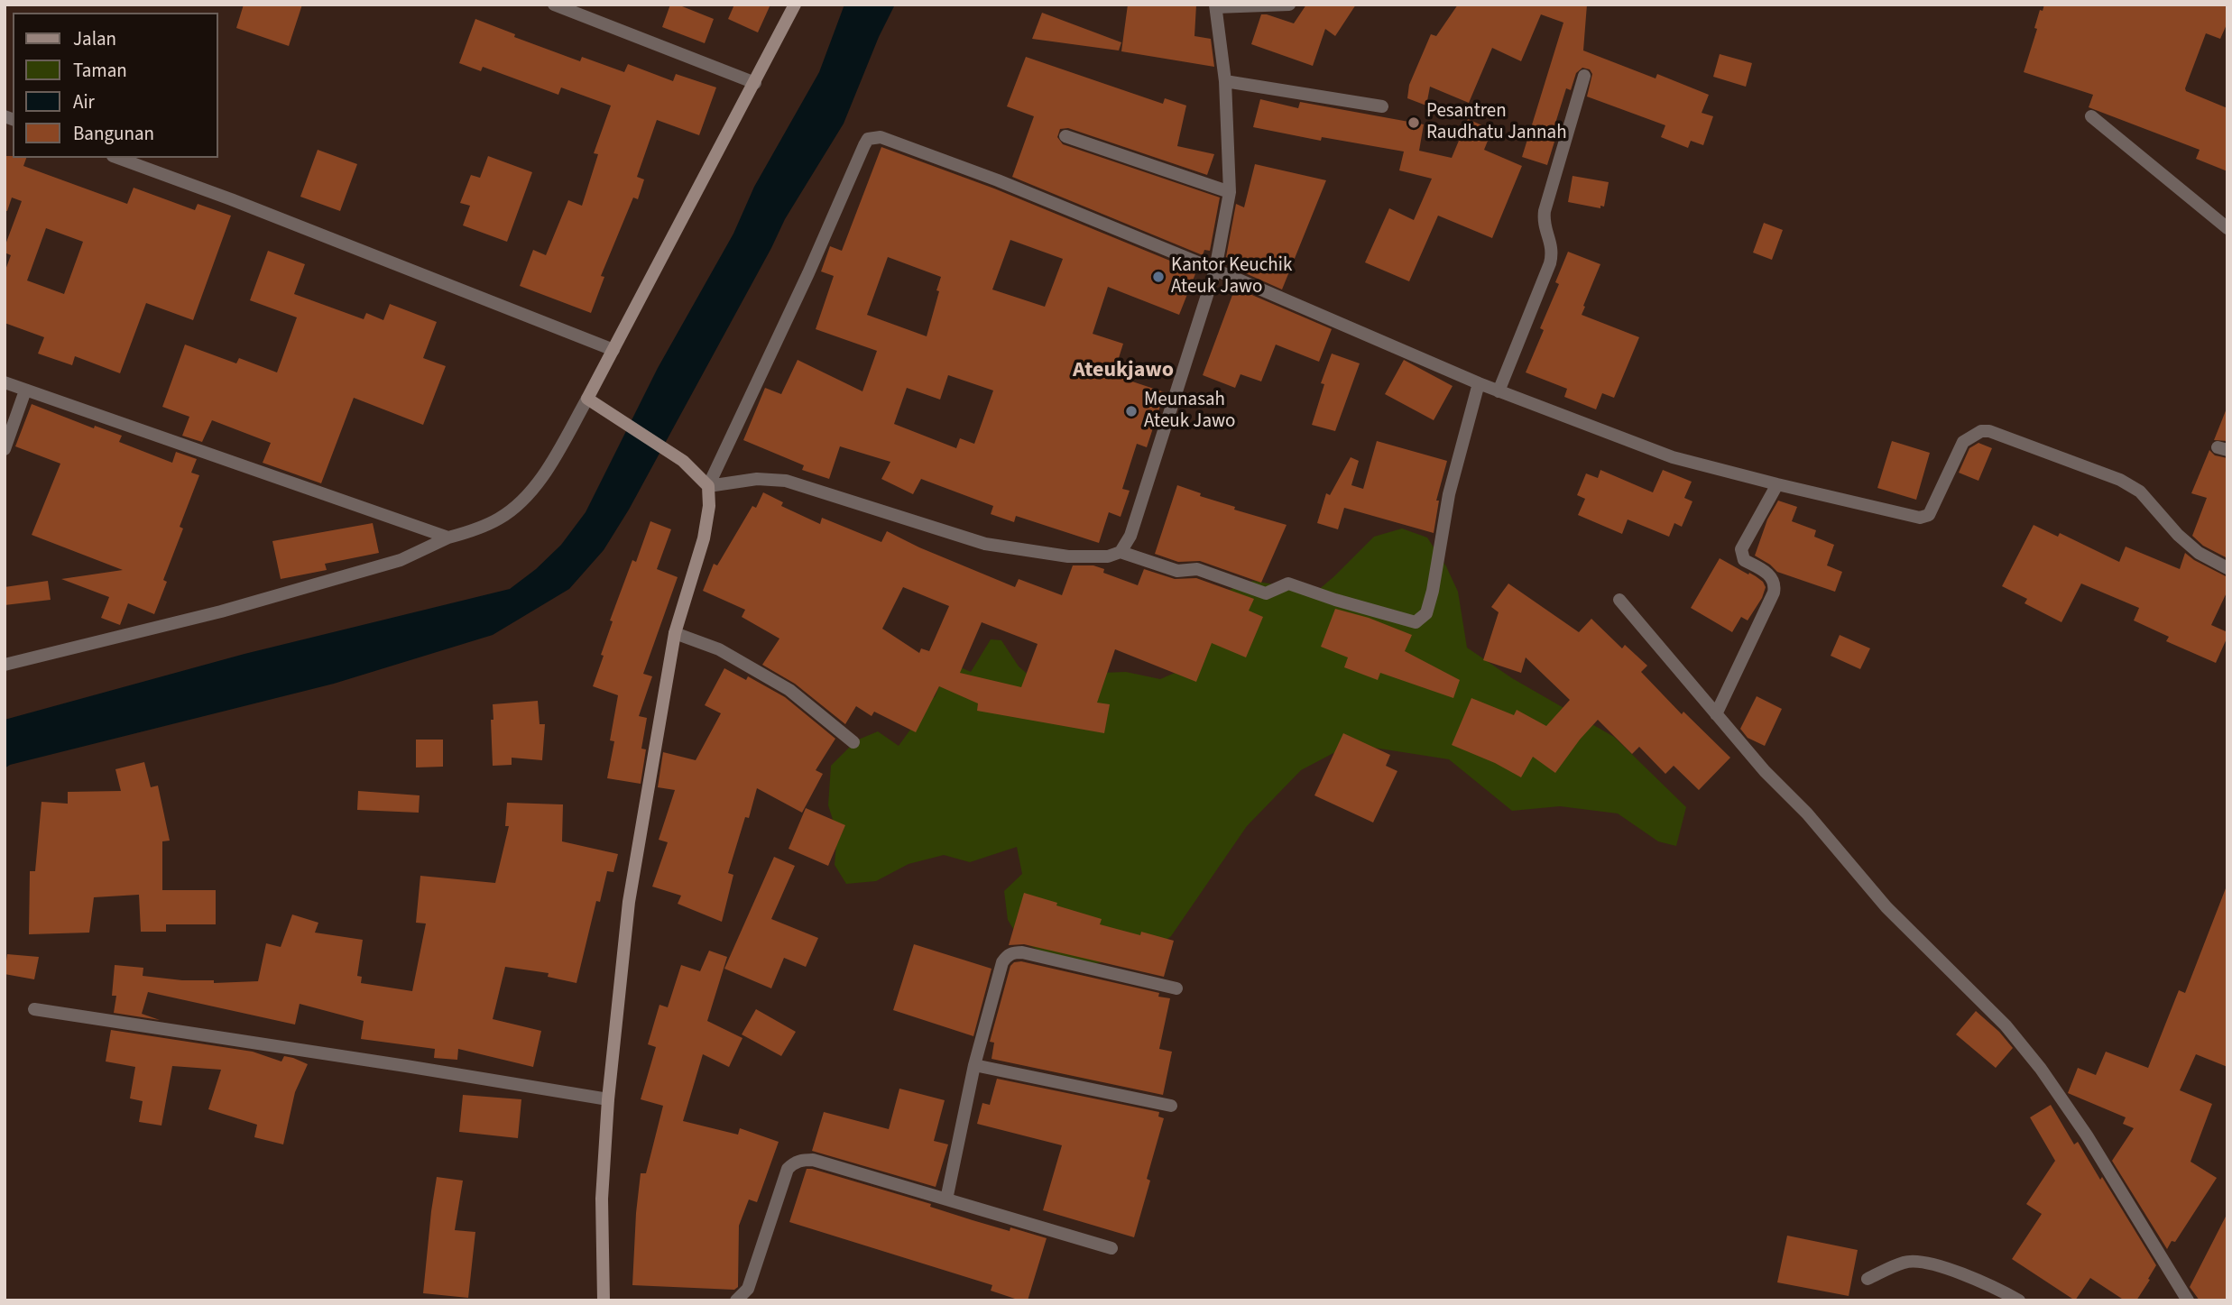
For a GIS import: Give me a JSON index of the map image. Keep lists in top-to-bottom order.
{
  "districts": ["Ateukjawo"],
  "places": ["Pesantren Raudhatu Jannah", "Kantor Keuchik Ateuk Jawo", "Meunasah Ateuk Jawo"],
  "legend": [
    "Jalan",
    "Taman",
    "Air",
    "Bangunan"
  ]
}
